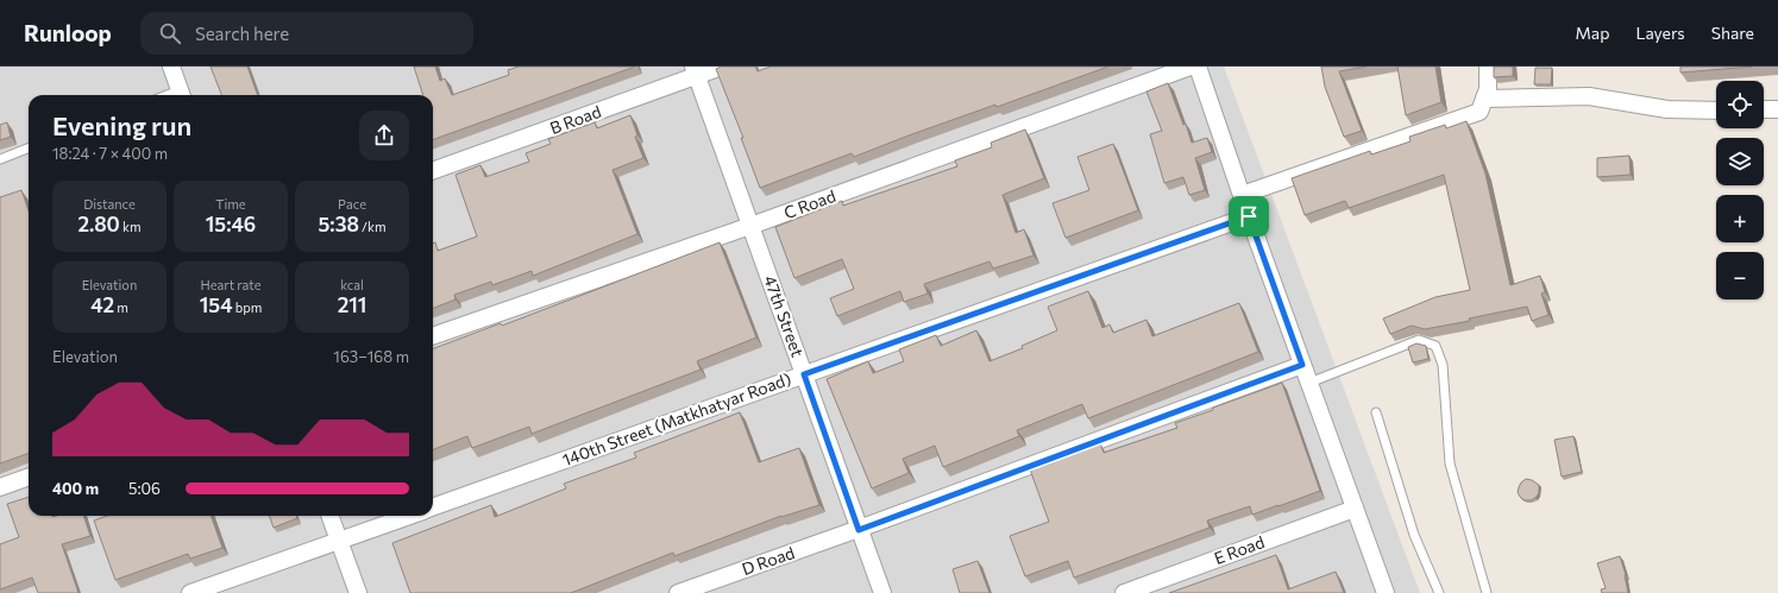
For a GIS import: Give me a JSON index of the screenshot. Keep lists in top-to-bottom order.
{
  "streets": {
    "street": [
      "B Road",
      "C Road",
      "47th Street",
      "140th Street (Matkhatyar Road)",
      "E Road",
      "D Road"
    ]
  },
  "crossings": [
    ["B Road", "47th Street"],
    ["C Road", "47th Street"],
    ["47th Street", "140th Street (Matkhatyar Road)"],
    ["47th Street", "D Road"]
  ],
  "page": {
    "header": "Runloop",
    "search": "Search here",
    "nav": ["Map", "Layers", "Share"],
    "map_buttons": ["+", "−"],
    "heading": ["Evening run", "18:24 · 7 × 400 m"],
    "stats": [
      ["Distance", "2.80 km"],
      ["Time", "15:46"],
      ["Pace", "5:38 /km"],
      ["Elevation", "42 m"],
      ["Heart rate", "154 bpm"],
      ["kcal", "211"]
    ],
    "chart": ["Elevation", "163–168 m"],
    "list": [
      {
        "name": "400 m",
        "note": "5:06"
      }
    ]
  }
}
